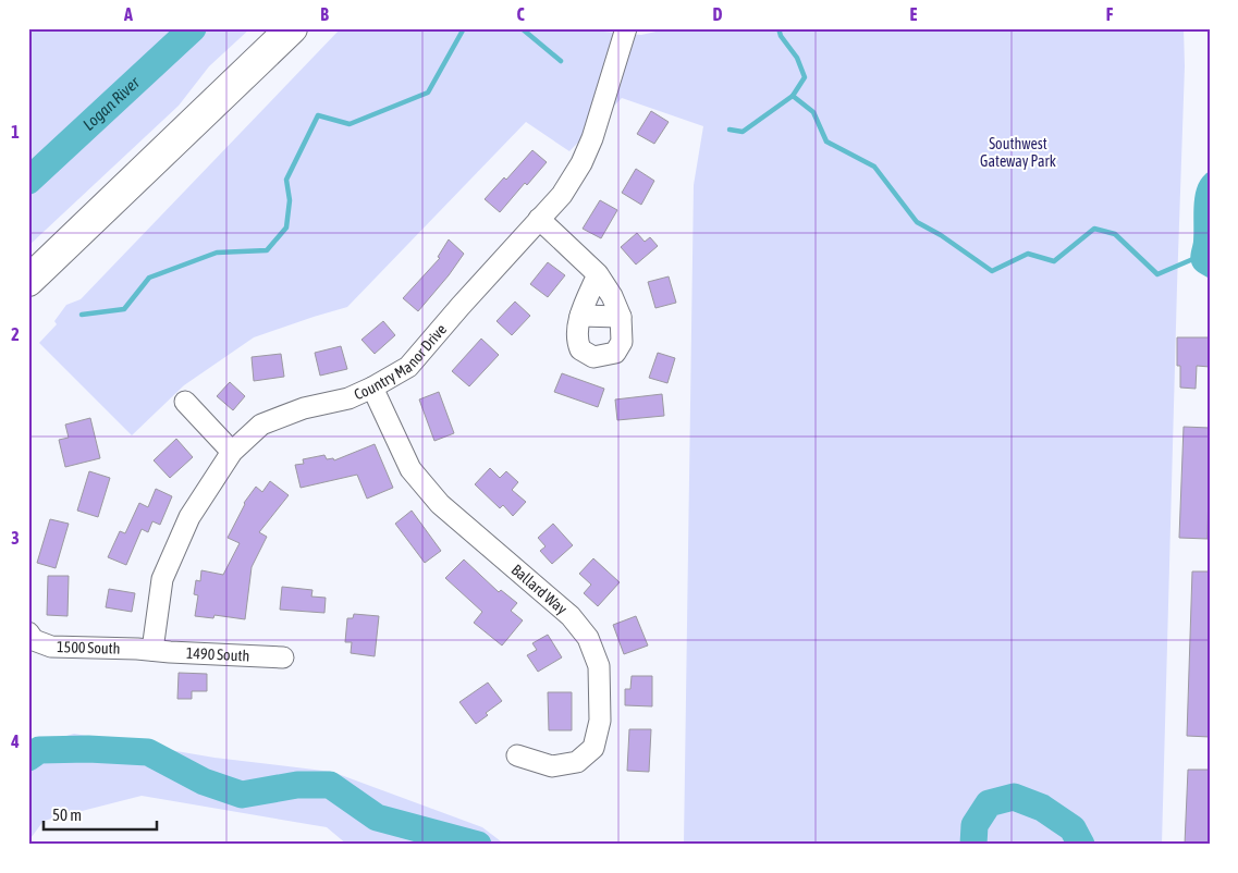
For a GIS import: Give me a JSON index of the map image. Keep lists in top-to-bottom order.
{
  "streets": {
    "street": [
      "Country Manor Drive",
      "Ballard Way",
      "1500 South",
      "1490 South"
    ]
  },
  "crossings": [
    ["Country Manor Drive", "Ballard Way"],
    ["Country Manor Drive", "1500 South"],
    ["Country Manor Drive", "1490 South"],
    ["1500 South", "1490 South"]
  ],
  "water": ["Logan River"],
  "parks": ["Southwest Gateway Park"],
  "scale_bar": "50 m",
  "grid": {
    "columns": [
      "A",
      "B",
      "C",
      "D",
      "E",
      "F"
    ],
    "rows": [
      "1",
      "2",
      "3",
      "4"
    ]
  }
}
